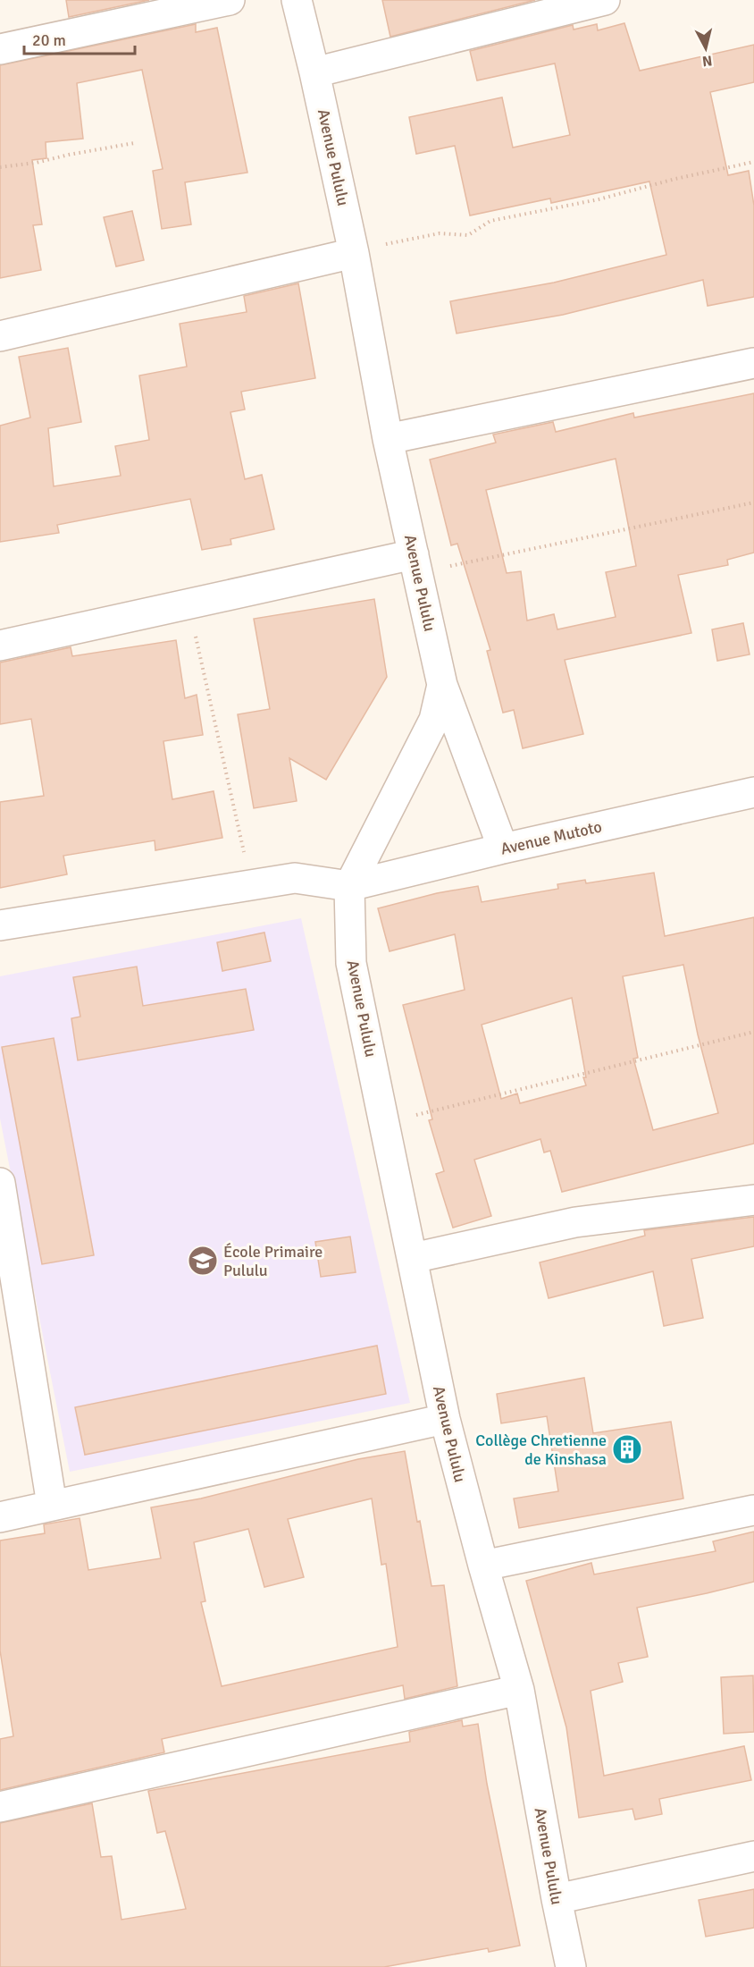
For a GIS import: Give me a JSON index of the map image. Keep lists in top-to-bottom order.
{
  "streets": {
    "street": ["Avenue Pululu", "Avenue Mutoto"]
  },
  "crossings": [
    ["Avenue Pululu", "Avenue Mutoto"]
  ],
  "places": {
    "school or university": ["École Primaire Pululu"],
    "building": ["Collège Chretienne de Kinshasa"]
  },
  "scale_bar": "20 m",
  "north": "bottom"
}
